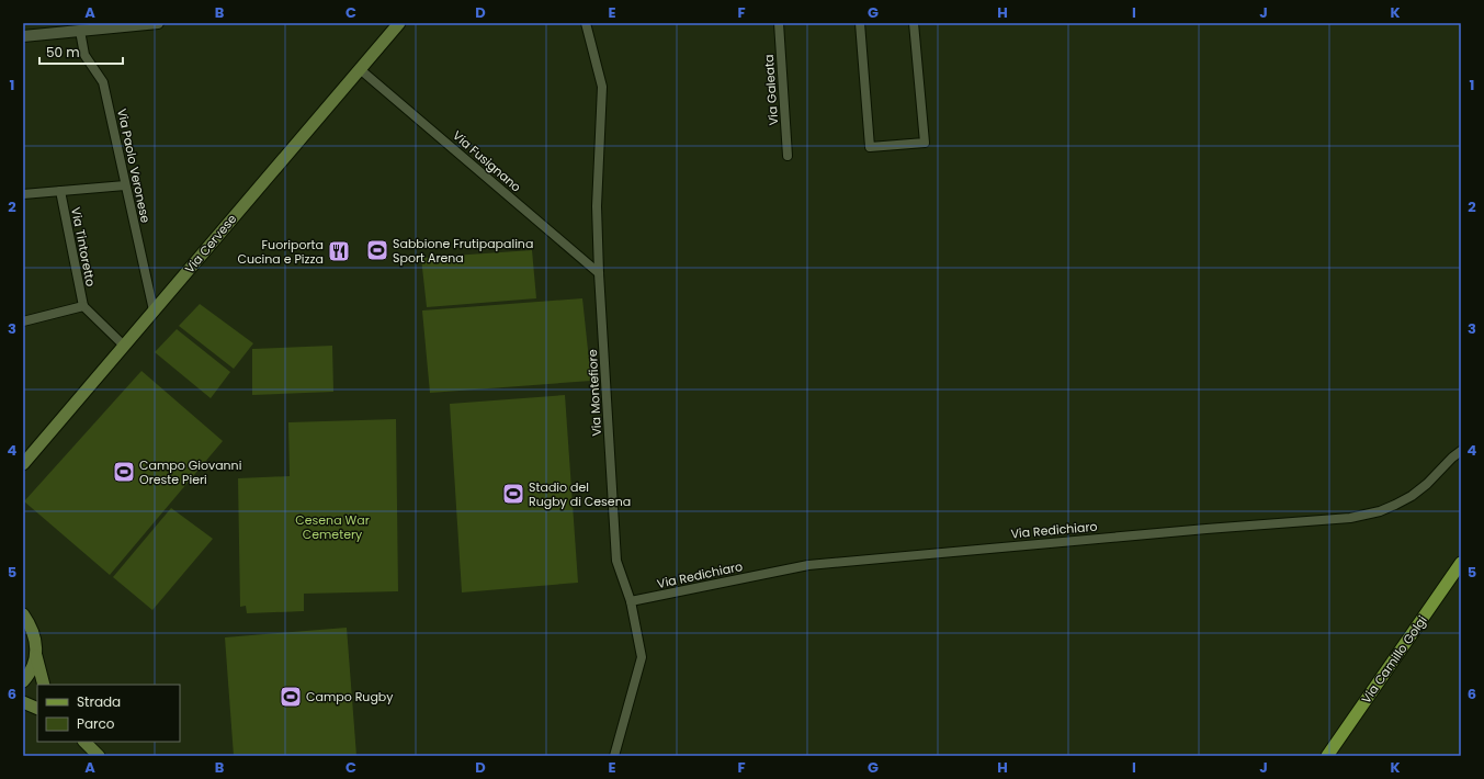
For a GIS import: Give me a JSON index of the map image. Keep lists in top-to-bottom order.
{
  "streets": {
    "main road": ["Via Cervese", "Via Camillo Golgi"],
    "street": [
      "Via Galeata",
      "Via Fusignano",
      "Via Paolo Veronese",
      "Via Tintoretto",
      "Via Montefiore",
      "Via Redichiaro"
    ]
  },
  "crossings": [
    ["Via Fusignano", "Via Cervese"],
    ["Via Fusignano", "Via Montefiore"],
    ["Via Paolo Veronese", "Via Cervese"],
    ["Via Montefiore", "Via Redichiaro"]
  ],
  "parks": ["Cesena War Cemetery"],
  "places": {
    "sports": [
      "Sabbione Frutipapalina Sport Arena",
      "Campo Giovanni Oreste Pieri",
      "Stadio del Rugby di Cesena",
      "Campo Rugby"
    ],
    "restaurant": ["Fuoriporta Cucina e Pizza"]
  },
  "legend": ["Strada", "Parco"],
  "scale_bar": "50 m",
  "grid": {
    "columns": [
      "A",
      "B",
      "C",
      "D",
      "E",
      "F",
      "G",
      "H",
      "I",
      "J",
      "K"
    ],
    "rows": [
      "1",
      "2",
      "3",
      "4",
      "5",
      "6"
    ]
  }
}
